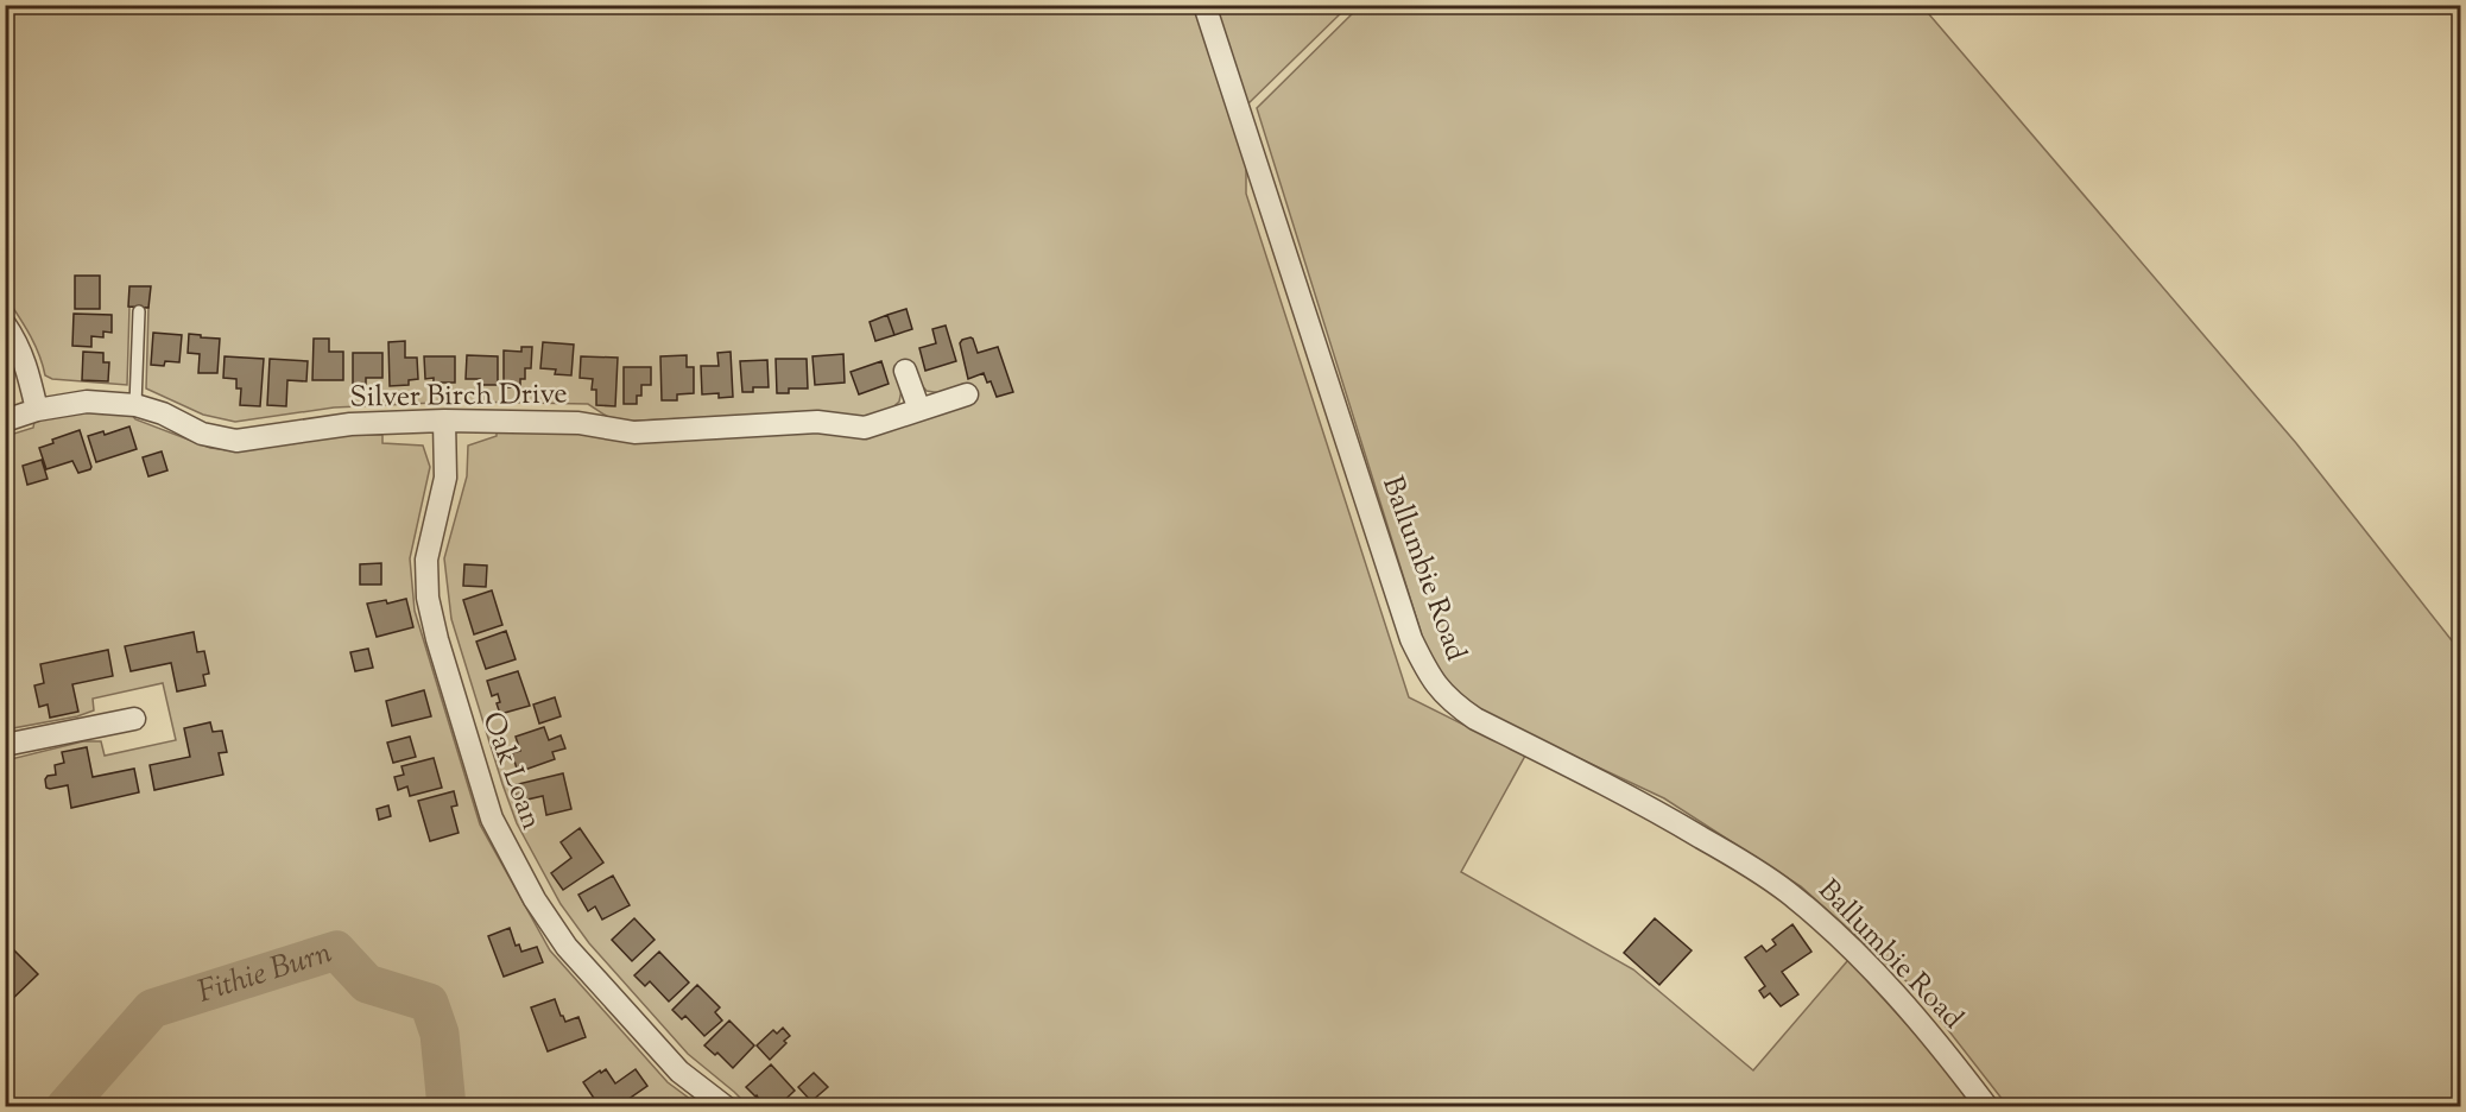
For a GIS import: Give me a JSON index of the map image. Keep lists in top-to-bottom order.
{
  "streets": {
    "street": ["Silver Birch Drive", "Ballumbie Road", "Oak Loan"]
  },
  "crossings": [
    ["Silver Birch Drive", "Oak Loan"]
  ],
  "water": ["Fithie Burn"]
}
